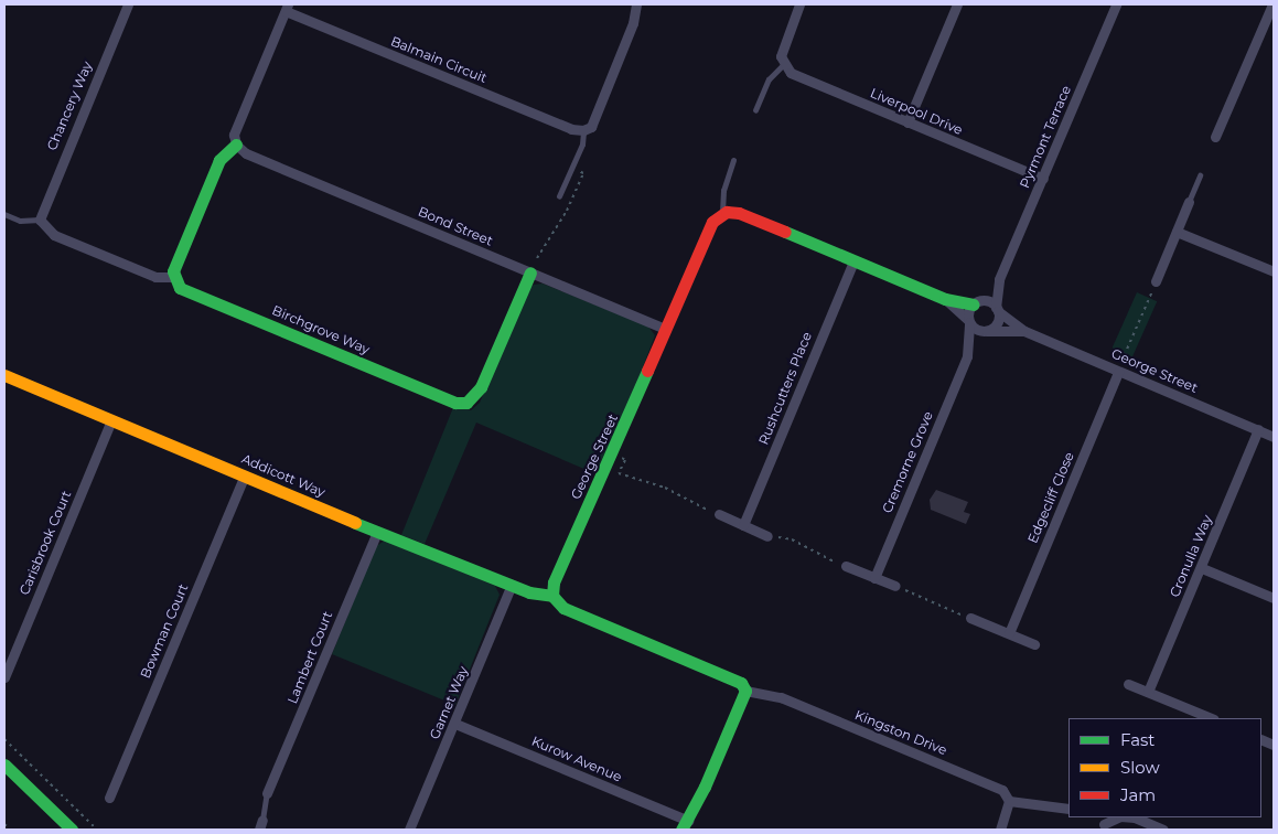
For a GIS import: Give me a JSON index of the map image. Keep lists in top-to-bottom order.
{
  "streets": {
    "street": [
      "Balmain Circuit",
      "Chancery Way",
      "Liverpool Drive",
      "Pyrmont Terrace",
      "Bond Street",
      "Birchgrove Way",
      "George Street",
      "Rushcutters Place",
      "Cremorne Grove",
      "Addicott Way",
      "Edgecliff Close",
      "Carisbrook Court",
      "Cronulla Way",
      "Bowman Court",
      "Lambert Court",
      "Garnet Way",
      "Kingston Drive",
      "Kurow Avenue"
    ]
  },
  "crossings": [
    ["Liverpool Drive", "Pyrmont Terrace"],
    ["Pyrmont Terrace", "George Street"],
    ["Pyrmont Terrace", "Cremorne Grove"],
    ["Bond Street", "Birchgrove Way"],
    ["Bond Street", "George Street"],
    ["George Street", "Cremorne Grove"],
    ["George Street", "Addicott Way"],
    ["George Street", "Edgecliff Close"],
    ["George Street", "Cronulla Way"],
    ["Addicott Way", "Carisbrook Court"],
    ["Addicott Way", "Bowman Court"],
    ["Addicott Way", "Lambert Court"],
    ["Addicott Way", "Garnet Way"],
    ["Garnet Way", "Kurow Avenue"]
  ],
  "legend": ["Fast", "Slow", "Jam"]
}
